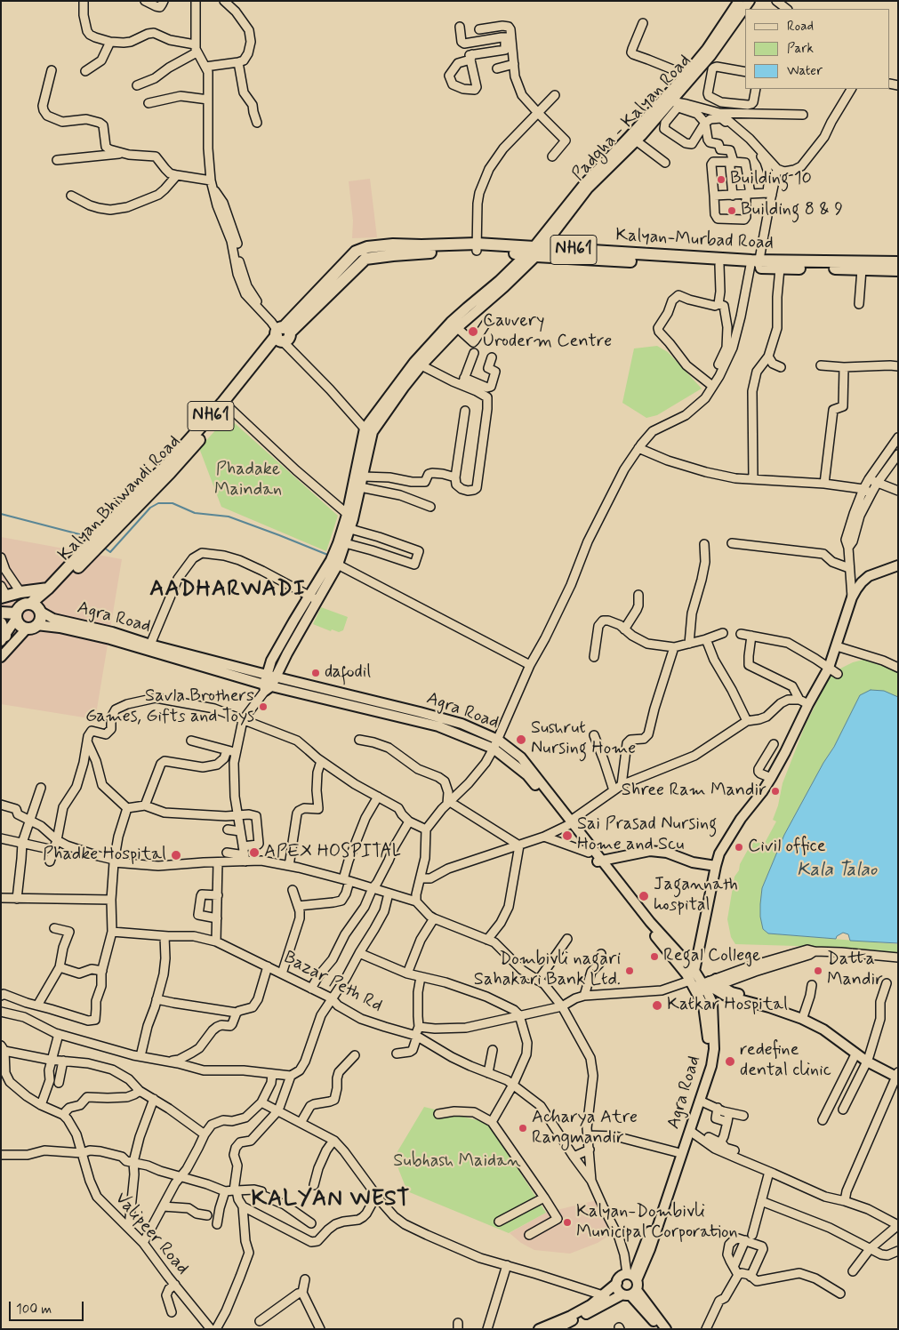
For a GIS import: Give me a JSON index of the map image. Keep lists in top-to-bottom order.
{
  "streets": {
    "highway": ["Kalyan-Murbad Road", "NH61", "Kalyan Bhiwandi Road"],
    "main road": ["Padgha - Kalyan Road", "Agra Road"],
    "street": ["Bazar Peth Rd", "Valipeer Road"]
  },
  "crossings": [
    ["Kalyan-Murbad Road", "NH61"],
    ["NH61", "Kalyan Bhiwandi Road"],
    ["Kalyan Bhiwandi Road", "Agra Road"]
  ],
  "districts": ["AADHARWADI", "KALYAN WEST"],
  "water": ["Kala Talao"],
  "parks": ["Phadake Maindan", "Subhash Maidan"],
  "places": [
    "Building 10",
    "Building 8 & 9",
    "Cauvery Uroderm Centre",
    "dafodil",
    "Savla Brothers Games, Gifts and Toys",
    "Sushrut Nursing Home",
    "Shree Ram Mandir",
    "Sai Prasad Nursing Home and Scu",
    "Civil office",
    "APEX HOSPITAL",
    "Phadke Hospital",
    "Jagannath hospital",
    "Regal College",
    "Dombivli nagari Sahakari Bank Ltd.",
    "Datta Mandir",
    "Katkar Hospital",
    "redefine dental clinic",
    "Acharya Atre Rangmandir",
    "Kalyan-Dombivli Municipal Corporation"
  ],
  "legend": ["Road", "Park", "Water"],
  "scale_bar": "100 m"
}
